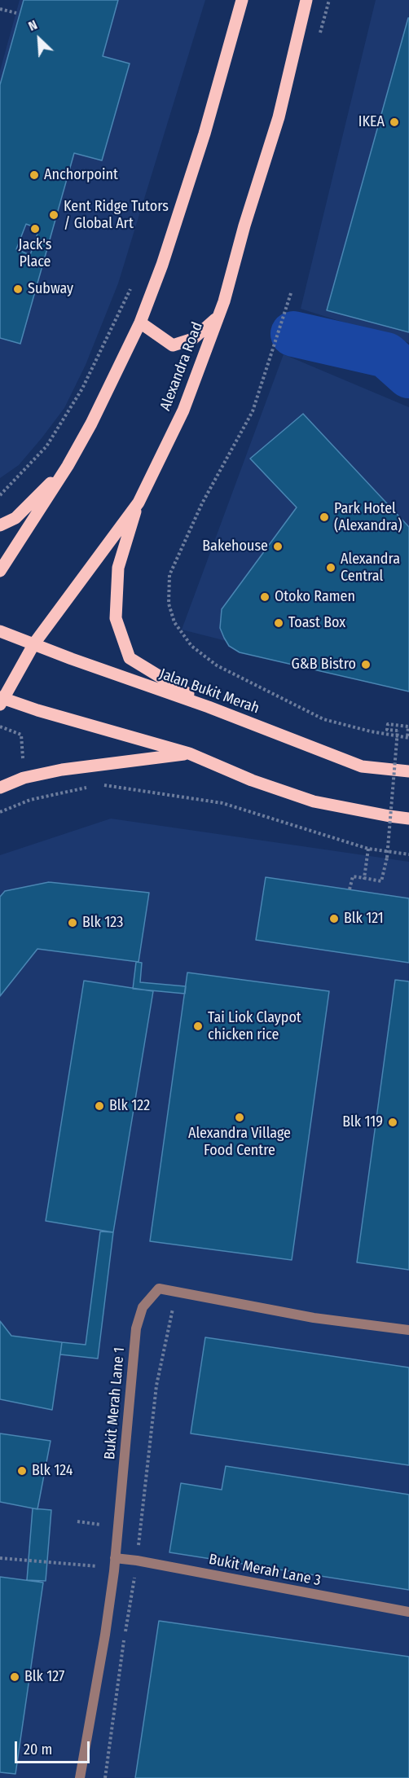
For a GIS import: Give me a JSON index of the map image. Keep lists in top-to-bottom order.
{
  "streets": {
    "main road": ["Alexandra Road", "Jalan Bukit Merah"],
    "street": ["Bukit Merah Lane 1", "Bukit Merah Lane 3"]
  },
  "crossings": [
    ["Alexandra Road", "Jalan Bukit Merah"],
    ["Bukit Merah Lane 1", "Bukit Merah Lane 3"]
  ],
  "places": [
    "IKEA",
    "Anchorpoint",
    "Kent Ridge Tutors / Global Art",
    "Jack's Place",
    "Subway",
    "Park Hotel (Alexandra)",
    "Bakehouse",
    "Alexandra Central",
    "Otoko Ramen",
    "Toast Box",
    "G&B Bistro",
    "Blk 121",
    "Blk 123",
    "Tai Liok Claypot chicken rice",
    "Blk 122",
    "Alexandra Village Food Centre",
    "Blk 119",
    "Blk 124",
    "Blk 127"
  ],
  "scale_bar": "20 m",
  "north": "top left"
}
